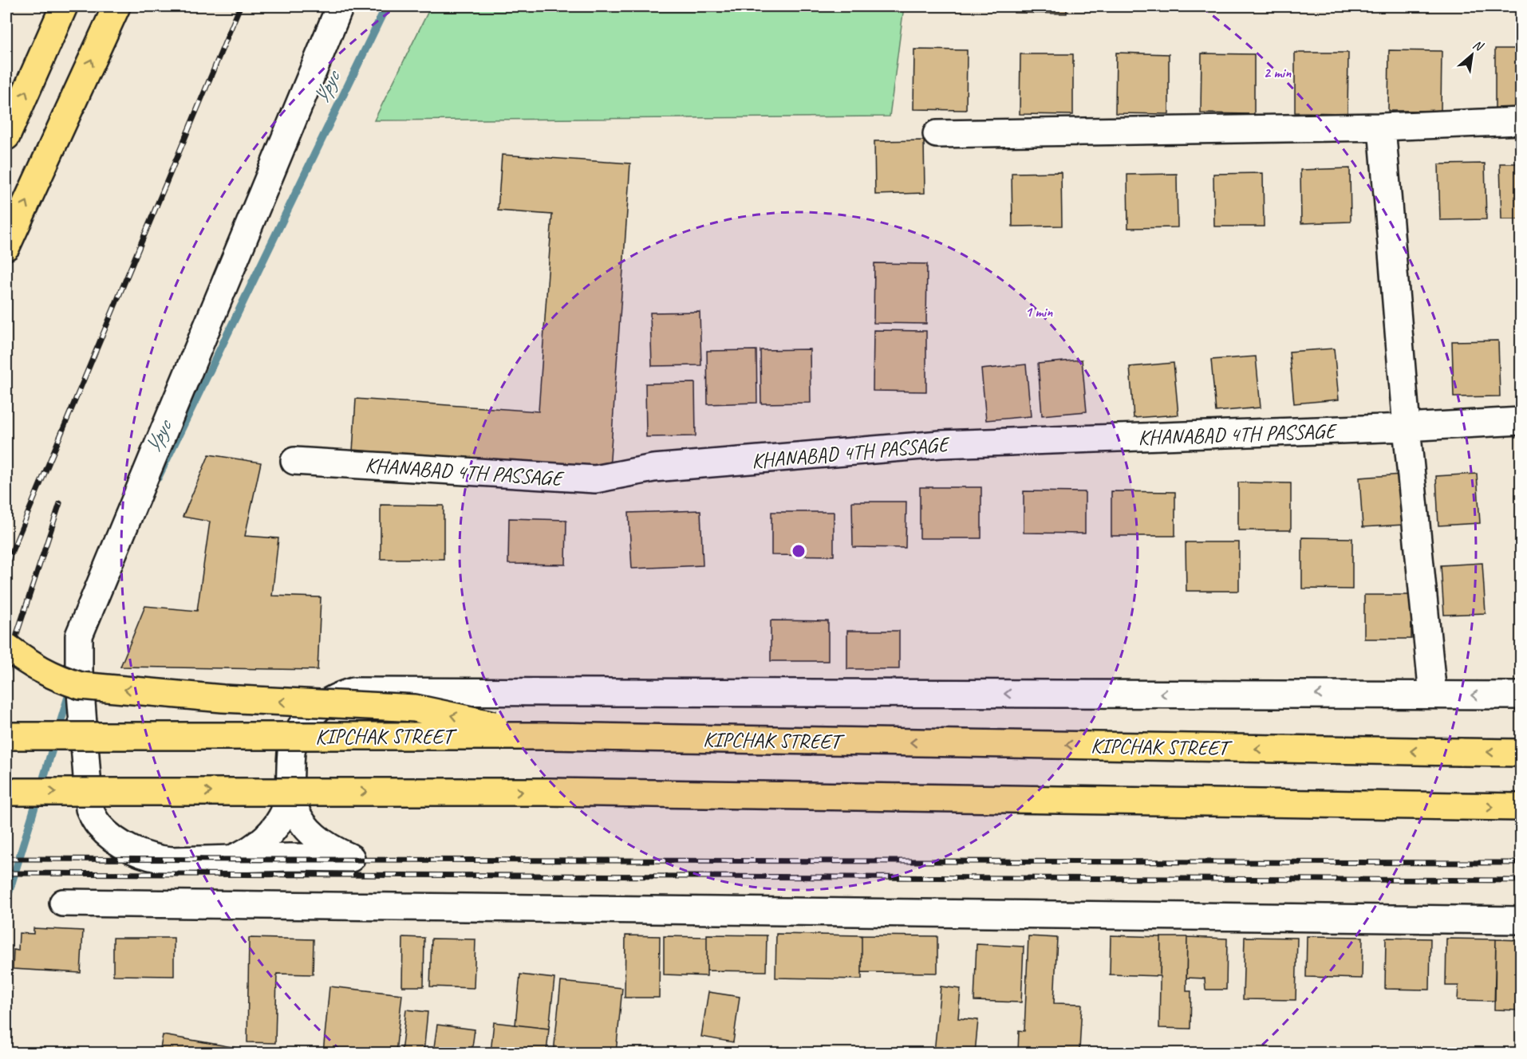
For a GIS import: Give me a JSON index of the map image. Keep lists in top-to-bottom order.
{
  "streets": {
    "main road": ["KIPCHAK STREET"],
    "street": ["KHANABAD 4TH PASSAGE"]
  },
  "water": ["Урус"],
  "north": "top right",
  "rings": ["2 min", "1 min"]
}
